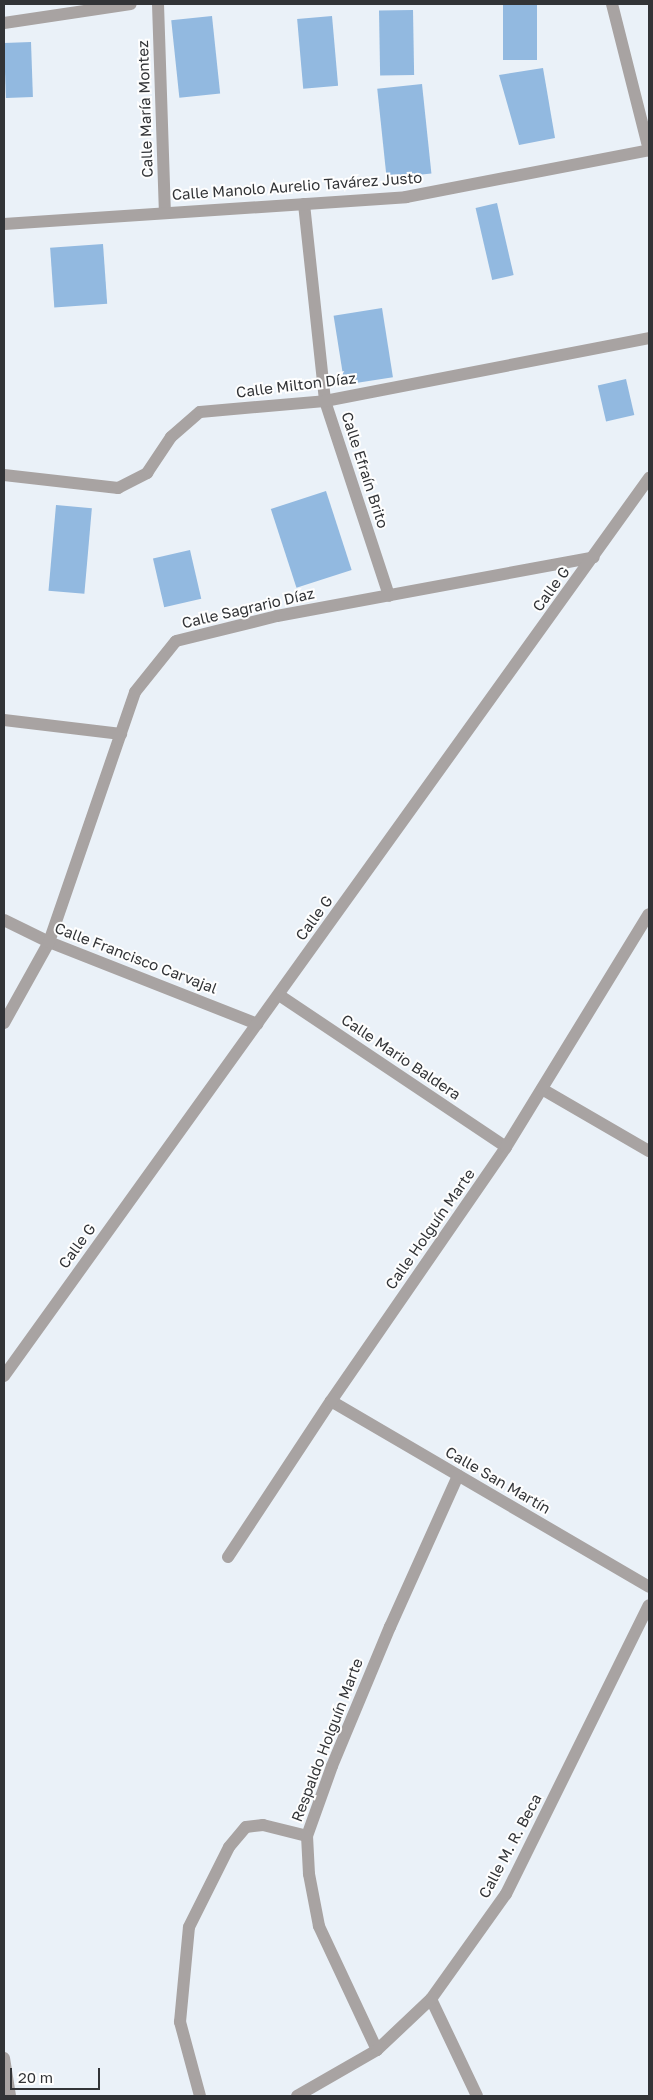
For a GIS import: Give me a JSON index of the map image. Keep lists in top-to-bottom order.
{
  "streets": {
    "street": [
      "Calle María Montez",
      "Calle Manolo Aurelio Tavárez Justo",
      "Calle Milton Díaz",
      "Calle Efraín Brito",
      "Calle G",
      "Calle Sagrario Díaz",
      "Calle Francisco Carvajal",
      "Calle Mario Baldera",
      "Calle Holguín Marte",
      "Calle San Martín",
      "Respaldo Holguín Marte",
      "Calle M. R. Beca"
    ]
  },
  "crossings": [
    ["Calle María Montez", "Calle Manolo Aurelio Tavárez Justo"],
    ["Calle Manolo Aurelio Tavárez Justo", "Calle Efraín Brito"],
    ["Calle Milton Díaz", "Calle Efraín Brito"],
    ["Calle Efraín Brito", "Calle Sagrario Díaz"],
    ["Calle G", "Calle Sagrario Díaz"],
    ["Calle G", "Calle Francisco Carvajal"],
    ["Calle G", "Calle Mario Baldera"],
    ["Calle Sagrario Díaz", "Calle Francisco Carvajal"],
    ["Calle Mario Baldera", "Calle Holguín Marte"],
    ["Calle Holguín Marte", "Calle San Martín"],
    ["Calle San Martín", "Respaldo Holguín Marte"],
    ["Respaldo Holguín Marte", "Calle M. R. Beca"]
  ],
  "scale_bar": "20 m"
}
